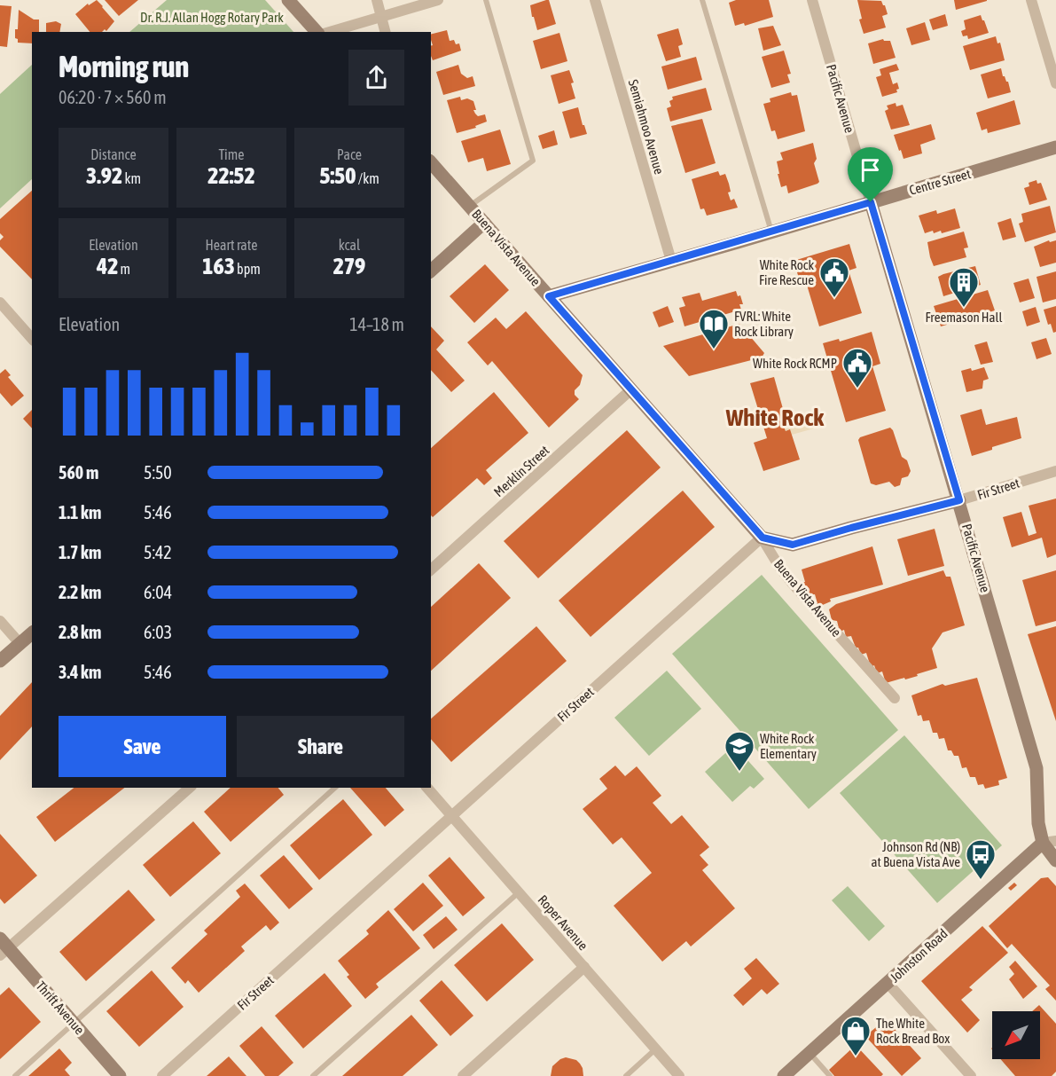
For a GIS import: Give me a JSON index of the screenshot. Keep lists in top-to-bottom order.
{
  "streets": {
    "street": [
      "Pacific Avenue",
      "Semiahmoo Avenue",
      "Centre Street",
      "Buena Vista Avenue",
      "Merklin Street",
      "Fir Street",
      "Roper Avenue",
      "Johnston Road",
      "Thrift Avenue"
    ]
  },
  "crossings": [
    ["Pacific Avenue", "Centre Street"],
    ["Pacific Avenue", "Fir Street"],
    ["Pacific Avenue", "Johnston Road"],
    ["Semiahmoo Avenue", "Centre Street"],
    ["Centre Street", "Buena Vista Avenue"],
    ["Buena Vista Avenue", "Merklin Street"],
    ["Buena Vista Avenue", "Fir Street"],
    ["Fir Street", "Roper Avenue"]
  ],
  "districts": ["White Rock"],
  "parks": ["Dr. R.J. Allan Hogg Rotary Park"],
  "places": {
    "public building": ["White Rock Fire Rescue", "White Rock RCMP"],
    "building": ["Freemason Hall"],
    "library": ["FVRL: White Rock Library"],
    "school or university": ["White Rock Elementary"],
    "bus stop": ["Johnson Rd (NB) at Buena Vista Ave"],
    "shop": ["The White Rock Bread Box"]
  },
  "north": "bottom left",
  "page": {
    "heading": ["Morning run", "06:20 · 7 × 560 m"],
    "stats": [
      ["Distance", "3.92 km"],
      ["Time", "22:52"],
      ["Pace", "5:50 /km"],
      ["Elevation", "42 m"],
      ["Heart rate", "163 bpm"],
      ["kcal", "279"]
    ],
    "chart": ["Elevation", "14–18 m"],
    "list": [
      {
        "name": "560 m",
        "note": "5:50"
      },
      {
        "name": "1.1 km",
        "note": "5:46"
      },
      {
        "name": "1.7 km",
        "note": "5:42"
      },
      {
        "name": "2.2 km",
        "note": "6:04"
      },
      {
        "name": "2.8 km",
        "note": "6:03"
      },
      {
        "name": "3.4 km",
        "note": "5:46"
      }
    ],
    "buttons": ["Save", "Share"]
  }
}
